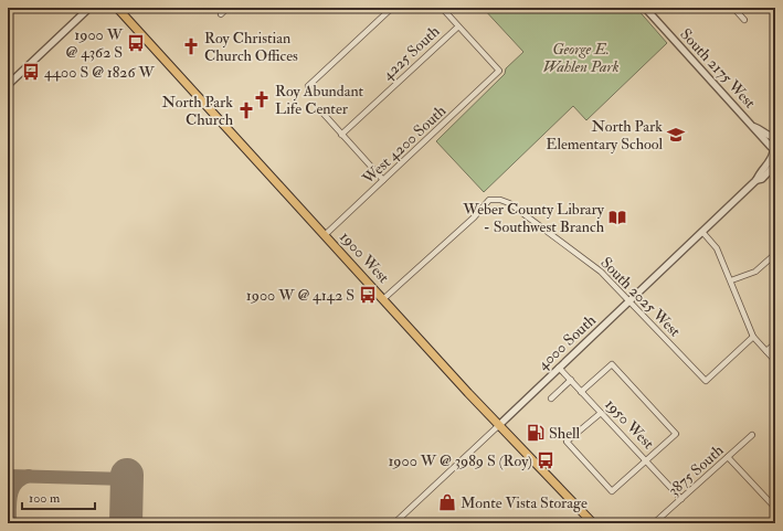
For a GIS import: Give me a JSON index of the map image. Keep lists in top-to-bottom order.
{
  "streets": {
    "main road": ["1900 West"],
    "street": [
      "4225 South",
      "South 2175 West",
      "West 4200 South",
      "South 2025 West",
      "4000 South",
      "1950 West",
      "3875 South"
    ]
  },
  "crossings": [
    ["4225 South", "West 4200 South"],
    ["South 2175 West", "4000 South"],
    ["West 4200 South", "1900 West"],
    ["1900 West", "South 2025 West"],
    ["1900 West", "4000 South"],
    ["South 2025 West", "4000 South"],
    ["4000 South", "1950 West"],
    ["1950 West", "3875 South"]
  ],
  "parks": ["George E. Wahlen Park"],
  "places": {
    "bus stop": [
      "1900 W @ 4362 S",
      "4400 S @ 1826 W",
      "1900 W @ 4142 S",
      "1900 W @ 3989 S (Roy)"
    ],
    "church": ["Roy Christian Church Offices", "Roy Abundant Life Center", "North Park Church"],
    "school or university": ["North Park Elementary School"],
    "library": ["Weber County Library - Southwest Branch"],
    "fuel station": ["Shell"],
    "shop": ["Monte Vista Storage"]
  },
  "scale_bar": "100 m"
}
